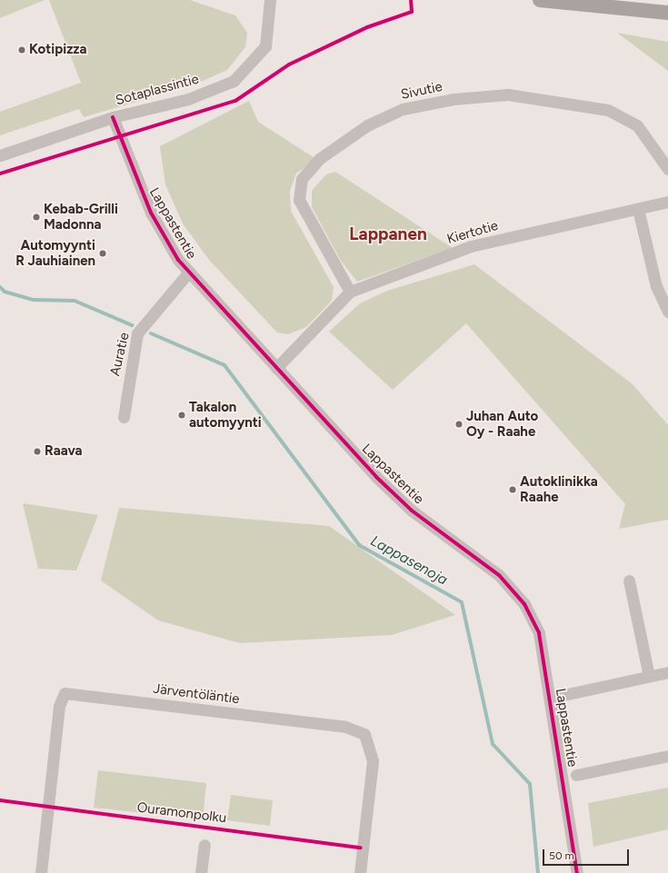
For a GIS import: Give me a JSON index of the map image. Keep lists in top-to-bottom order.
{
  "streets": {
    "street": [
      "Sotaplassintie",
      "Sivutie",
      "Lappastentie",
      "Kiertotie",
      "Auratie",
      "Järventöläntie"
    ],
    "cycle path": ["Ouramonpolku"]
  },
  "crossings": [
    ["Sotaplassintie", "Lappastentie"],
    ["Sivutie", "Kiertotie"],
    ["Lappastentie", "Kiertotie"],
    ["Lappastentie", "Auratie"]
  ],
  "districts": ["Lappanen"],
  "water": ["Lappasenoja"],
  "places": [
    "Kotipizza",
    "Kebab-Grilli Madonna",
    "Automyynti R Jauhiainen",
    "Takalon automyynti",
    "Juhan Auto Oy - Raahe",
    "Raava",
    "Autoklinikka Raahe"
  ],
  "scale_bar": "50 m"
}
